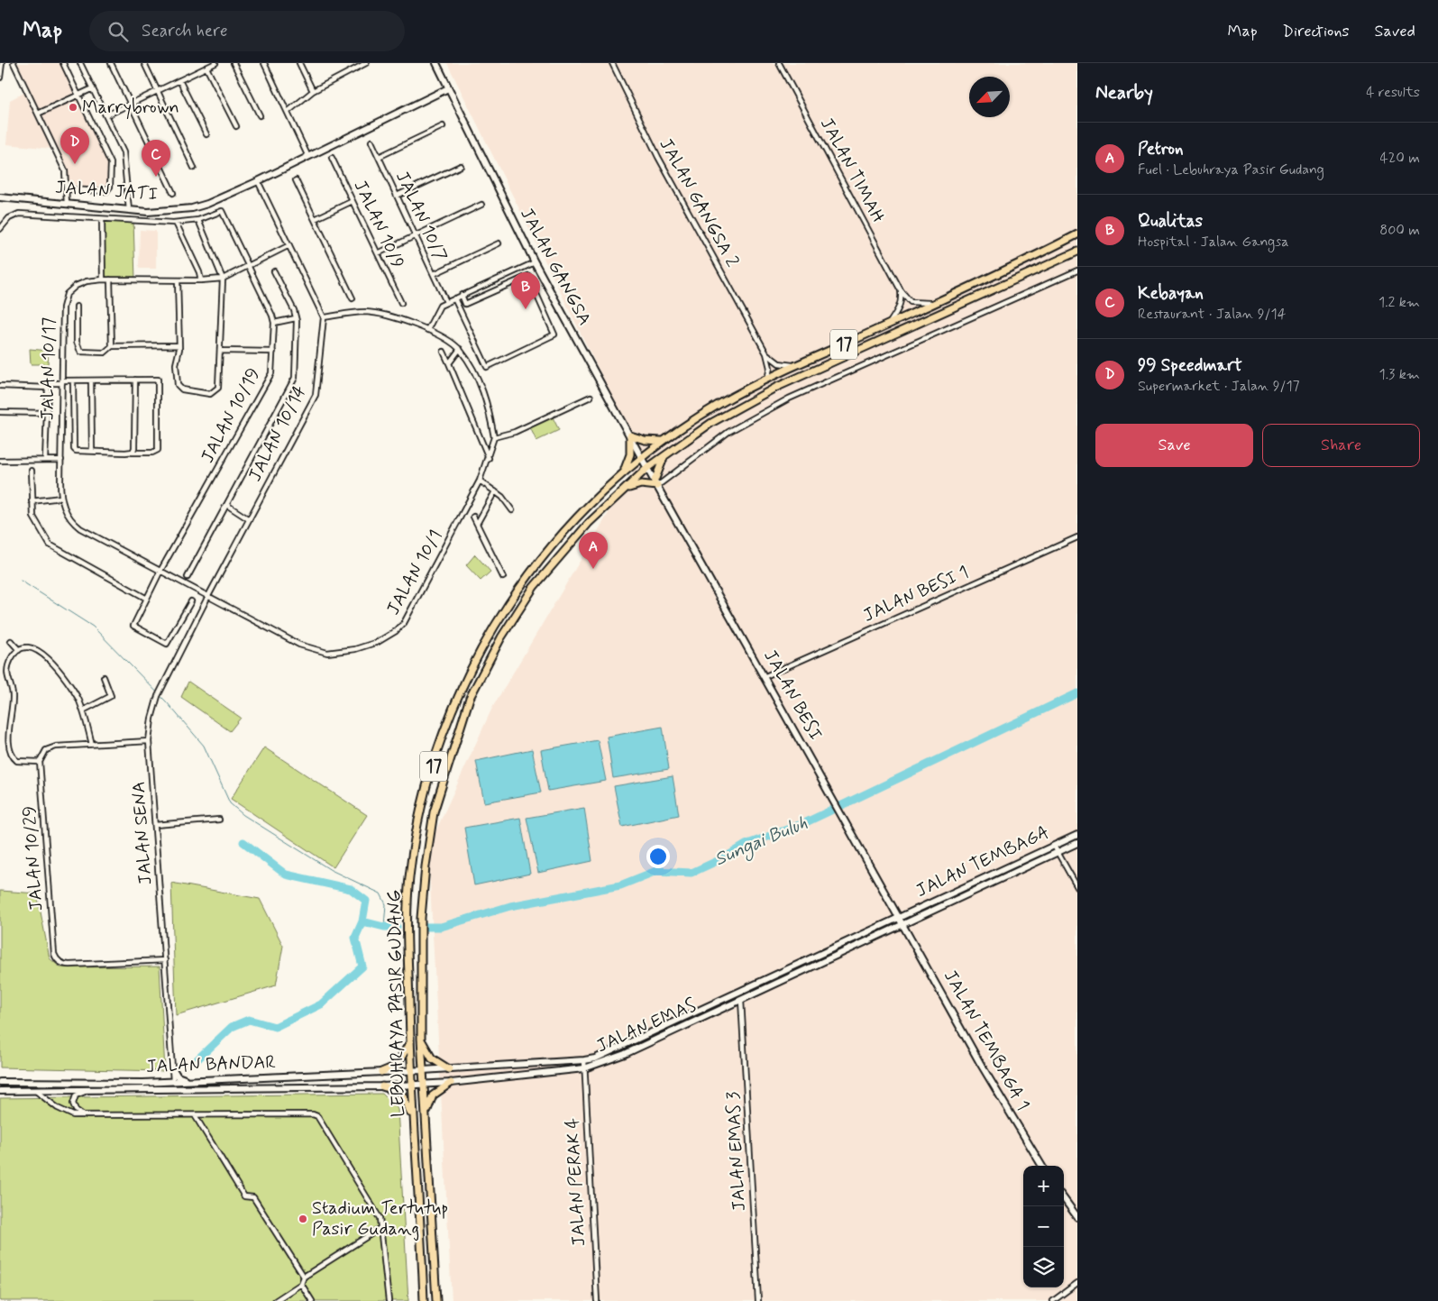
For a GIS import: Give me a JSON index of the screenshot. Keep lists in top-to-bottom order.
{
  "streets": {
    "main road": [
      "JALAN JATI",
      "JALAN GANGSA",
      "17",
      "JALAN BESI",
      "JALAN TEMBAGA",
      "LEBUHRAYA PASIR GUDANG",
      "JALAN EMAS",
      "JALAN TEMBAGA 1",
      "JALAN BANDAR"
    ],
    "street": [
      "JALAN TIMAH",
      "JALAN GANGSA 2",
      "JALAN 10/7",
      "JALAN 10/9",
      "JALAN 10/17",
      "JALAN 10/19",
      "JALAN 10/14",
      "JALAN 10/1",
      "JALAN BESI 1",
      "JALAN SENA",
      "JALAN 10/29",
      "JALAN EMAS 3",
      "JALAN PERAK 4"
    ]
  },
  "crossings": [
    ["JALAN TIMAH", "LEBUHRAYA PASIR GUDANG"],
    ["JALAN JATI", "JALAN GANGSA"],
    ["JALAN GANGSA 2", "LEBUHRAYA PASIR GUDANG"],
    ["JALAN GANGSA", "JALAN BESI"],
    ["JALAN GANGSA", "LEBUHRAYA PASIR GUDANG"],
    ["JALAN 10/17", "JALAN 10/19"],
    ["JALAN 10/17", "JALAN 10/14"],
    ["JALAN 10/17", "JALAN 10/1"],
    ["JALAN 10/17", "JALAN SENA"],
    ["JALAN 10/14", "JALAN 10/1"],
    ["JALAN 10/14", "JALAN SENA"],
    ["JALAN 10/1", "JALAN SENA"],
    ["JALAN BESI 1", "JALAN BESI"],
    ["JALAN BESI", "JALAN TEMBAGA"],
    ["JALAN BESI", "JALAN EMAS"],
    ["JALAN BESI", "JALAN TEMBAGA 1"],
    ["JALAN SENA", "JALAN 10/29"],
    ["JALAN SENA", "JALAN BANDAR"],
    ["JALAN TEMBAGA", "JALAN EMAS"],
    ["JALAN TEMBAGA", "JALAN TEMBAGA 1"],
    ["LEBUHRAYA PASIR GUDANG", "JALAN EMAS"],
    ["LEBUHRAYA PASIR GUDANG", "JALAN BANDAR"],
    ["JALAN EMAS", "JALAN TEMBAGA 1"],
    ["JALAN EMAS", "JALAN BANDAR"],
    ["JALAN EMAS", "JALAN EMAS 3"],
    ["JALAN EMAS", "JALAN PERAK 4"]
  ],
  "water": ["Sungai Buluh"],
  "places": ["Marrybrown", "Stadium Tertutup Pasir Gudang"],
  "north": "bottom left",
  "page": {
    "header": "Map",
    "search": "Search here",
    "nav": ["Map", "Directions", "Saved"],
    "heading": ["Nearby", "4 results"],
    "list": [
      {
        "mark": "A",
        "name": "Petron",
        "note": "Fuel · Lebuhraya Pasir Gudang",
        "value": "420 m"
      },
      {
        "mark": "B",
        "name": "Qualitas",
        "note": "Hospital · Jalan Gangsa",
        "value": "800 m"
      },
      {
        "mark": "C",
        "name": "Kebayan",
        "note": "Restaurant · Jalan 9/14",
        "value": "1.2 km"
      },
      {
        "mark": "D",
        "name": "99 Speedmart",
        "note": "Supermarket · Jalan 9/17",
        "value": "1.3 km"
      }
    ],
    "pins": [
      "D",
      "C",
      "B",
      "A"
    ],
    "buttons": ["Save", "Share"],
    "map_buttons": ["+", "−"]
  }
}
